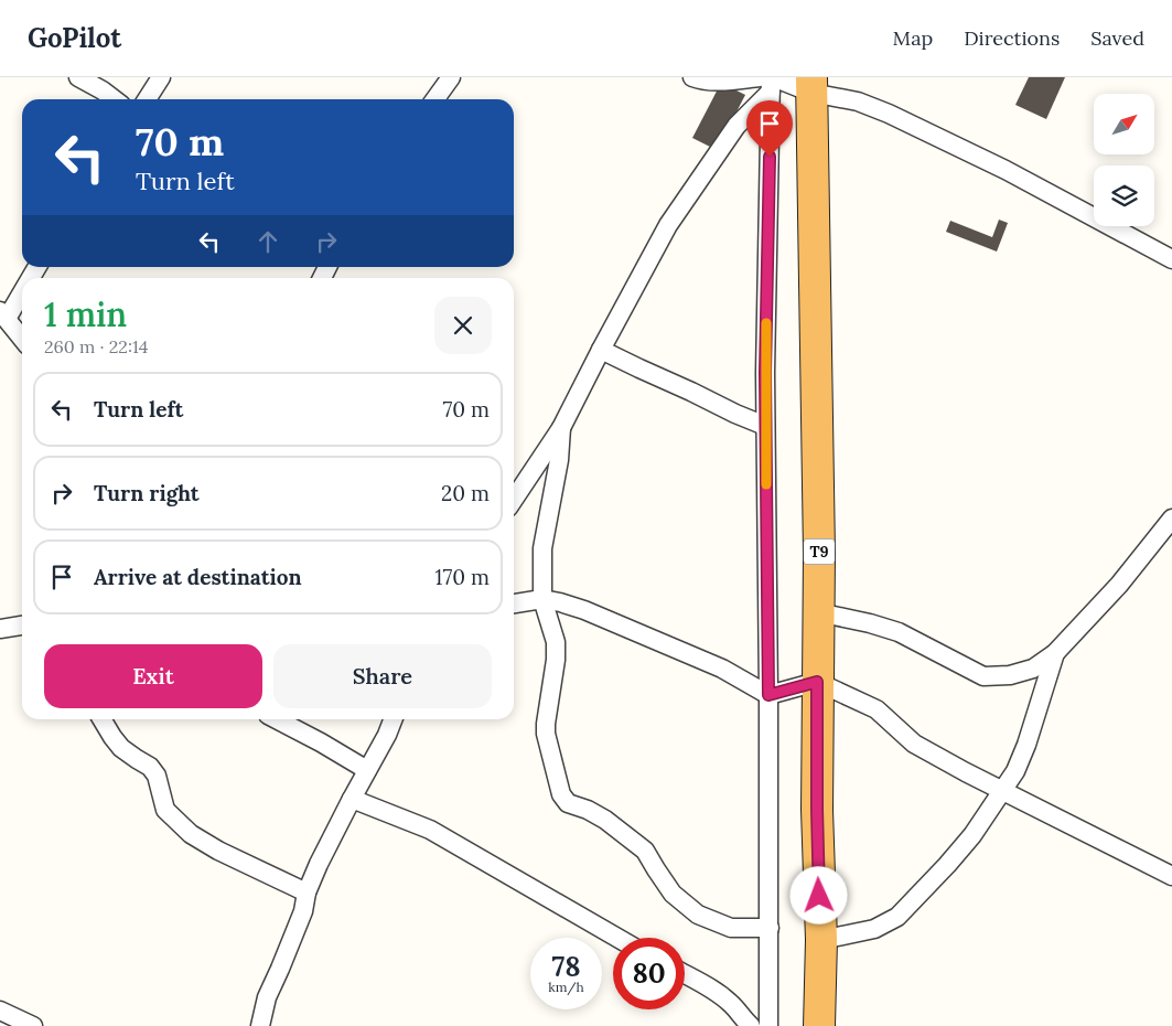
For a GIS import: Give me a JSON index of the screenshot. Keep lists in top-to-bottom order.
{
  "streets": {
    "highway": ["T9"]
  },
  "north": "top right",
  "page": {
    "header": "GoPilot",
    "nav": ["Map", "Directions", "Saved"],
    "turn": ["70 m", "Turn left"],
    "heading": ["1 min", "260 m · 22:14"],
    "list": [
      {
        "name": "Turn left",
        "value": "70 m"
      },
      {
        "name": "Turn right",
        "value": "20 m"
      },
      {
        "name": "Arrive at destination",
        "value": "170 m"
      }
    ],
    "buttons": ["Exit", "Share"],
    "speed": "78 km/h",
    "limit": "80"
  }
}
